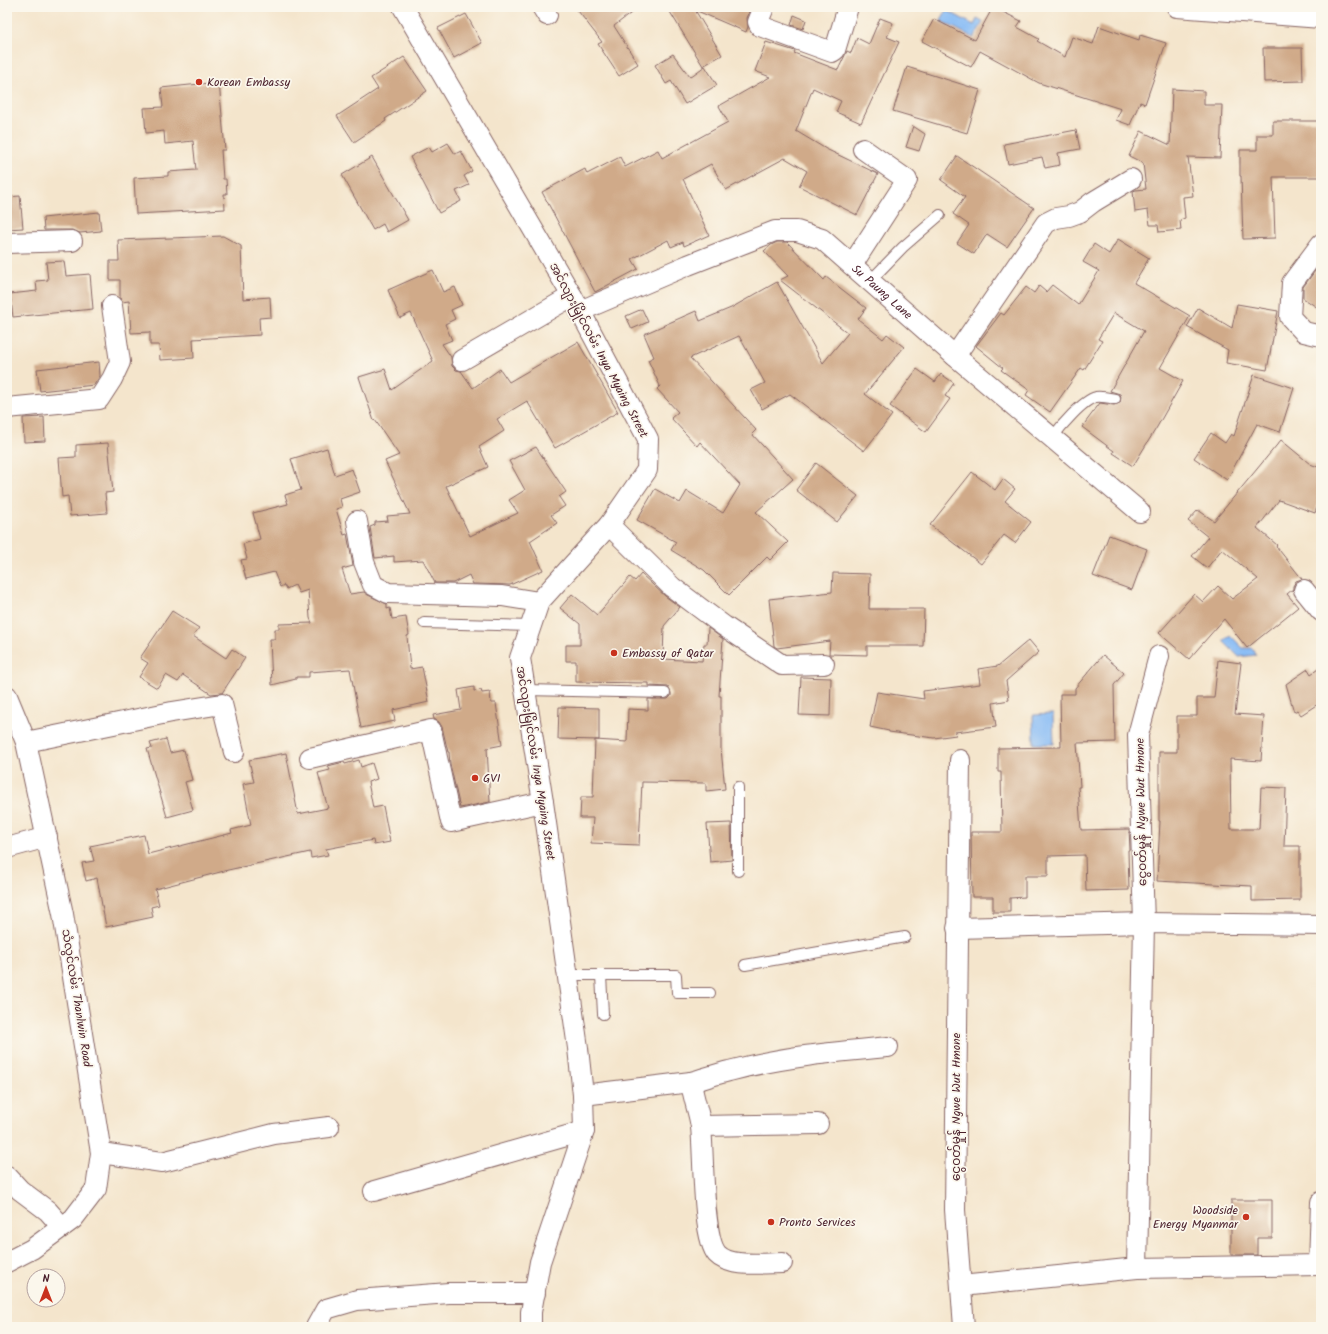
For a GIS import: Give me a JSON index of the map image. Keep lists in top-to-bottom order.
{
  "streets": {
    "street": [
      "Su Paung Lane",
      "အင်လျားမြိုင်လမ်း Inya Myaing Street",
      "ငွေဝတ်မှုန် Ngwe Wut Hmone",
      "သံလွင်လမ်း Thanlwin Road"
    ]
  },
  "crossings": [
    ["Su Paung Lane", "အင်လျားမြိုင်လမ်း Inya Myaing Street"]
  ],
  "places": [
    "Korean Embassy",
    "Embassy of Qatar",
    "GVI",
    "Woodside Energy Myanmar",
    "Pronto Services"
  ],
  "north": "top"
}
